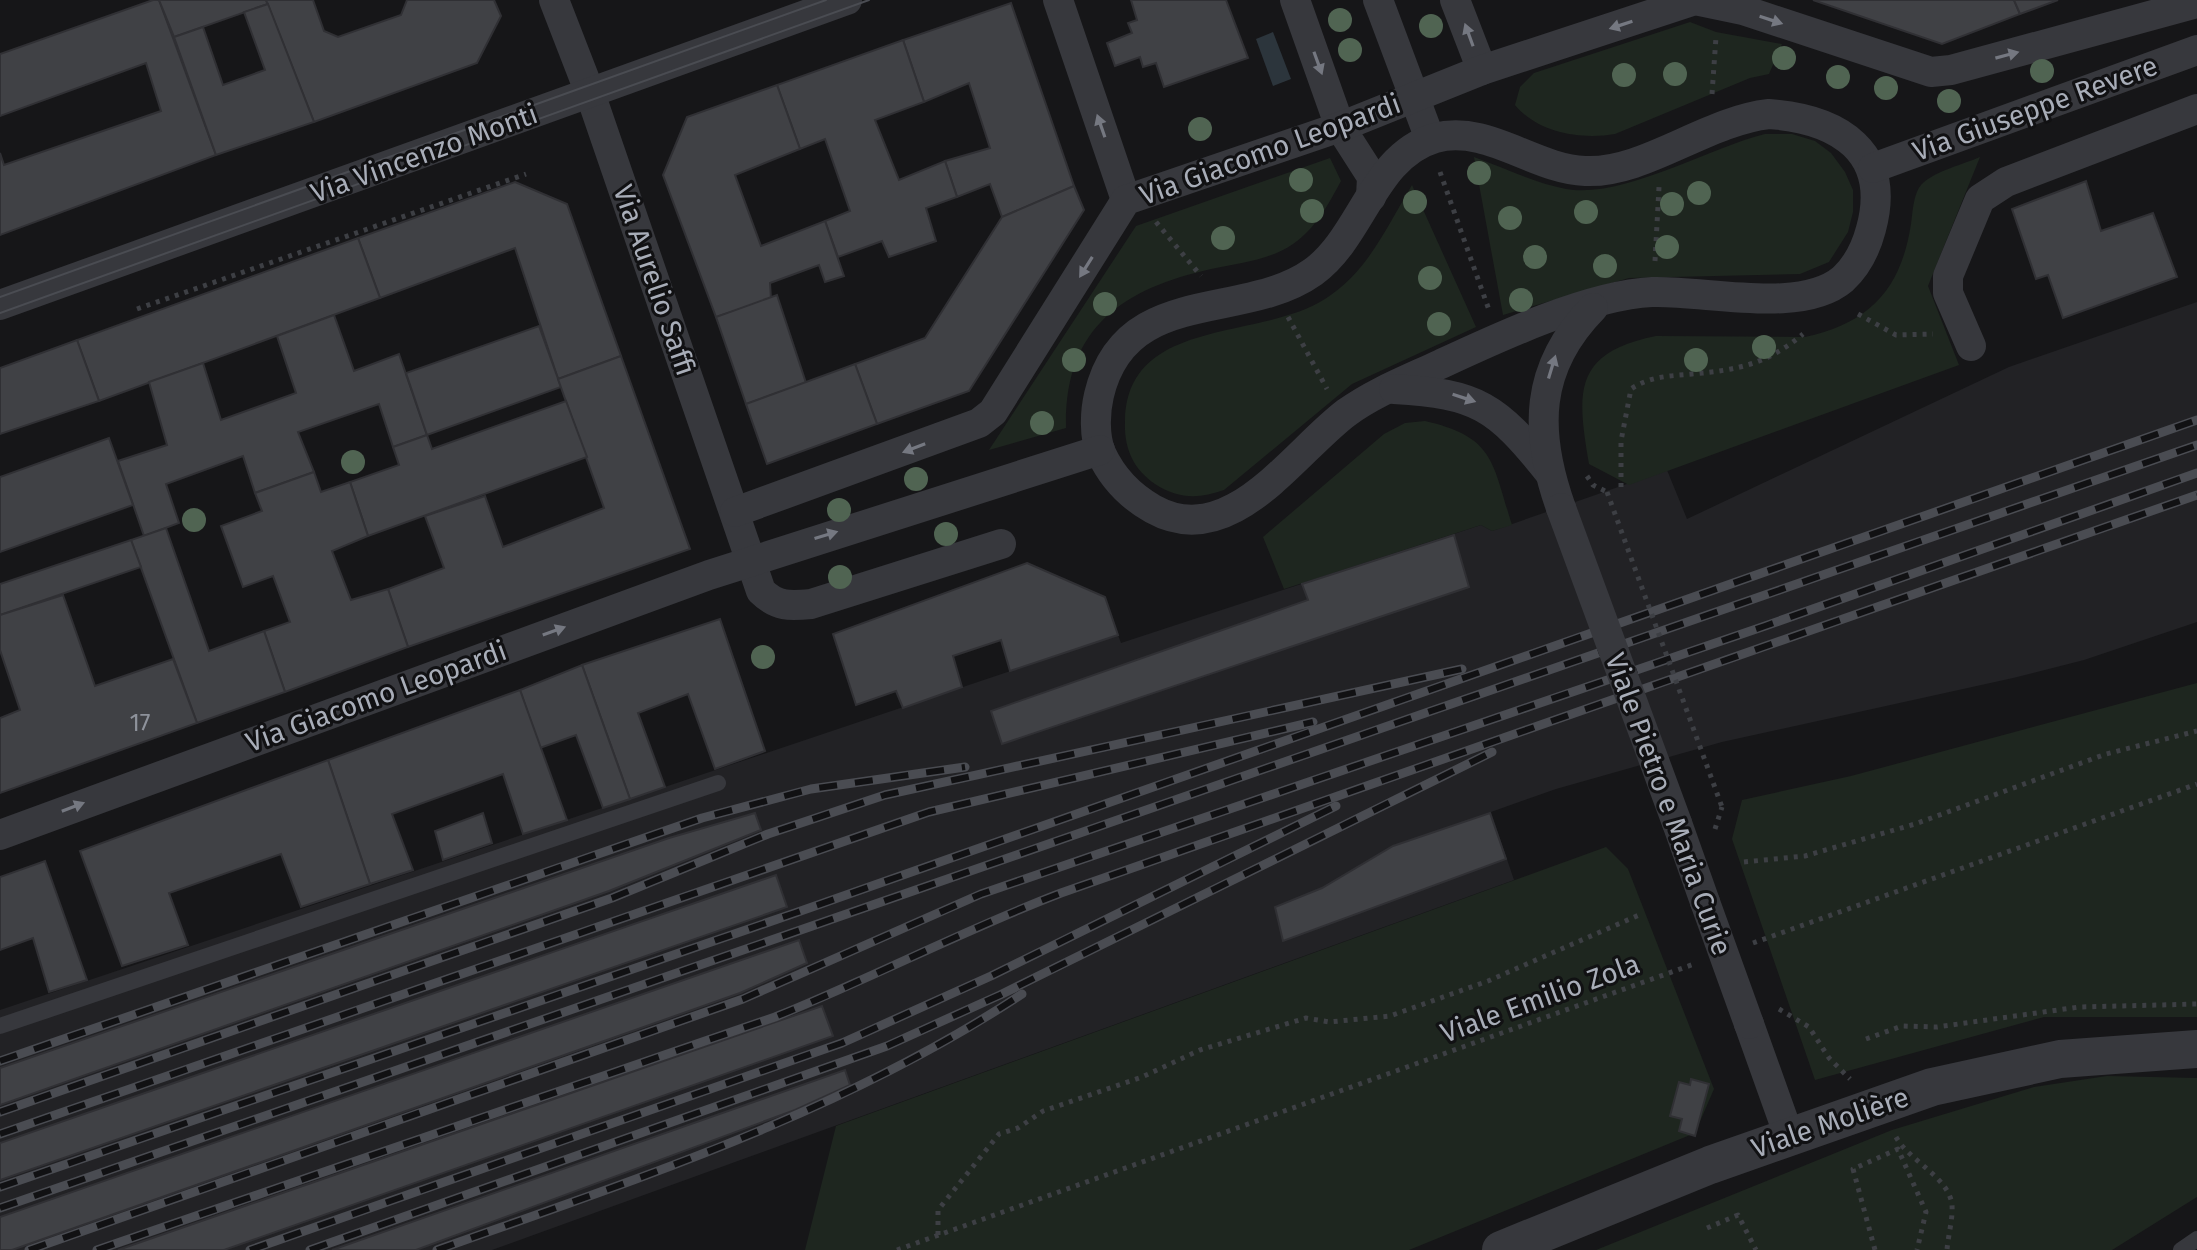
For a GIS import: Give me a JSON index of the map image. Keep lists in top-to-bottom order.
{
  "streets": {
    "street": [
      "Via Giuseppe Revere",
      "Via Giacomo Leopardi",
      "Via Vincenzo Monti",
      "Via Aurelio Saffi",
      "Viale Pietro e Maria Curie",
      "Viale Molière"
    ],
    "path": ["Viale Emilio Zola"]
  },
  "crossings": [
    ["Via Giuseppe Revere", "Via Giacomo Leopardi"],
    ["Via Giacomo Leopardi", "Via Aurelio Saffi"],
    ["Via Vincenzo Monti", "Via Aurelio Saffi"],
    ["Viale Pietro e Maria Curie", "Viale Molière"]
  ],
  "house_numbers": ["17"]
}
